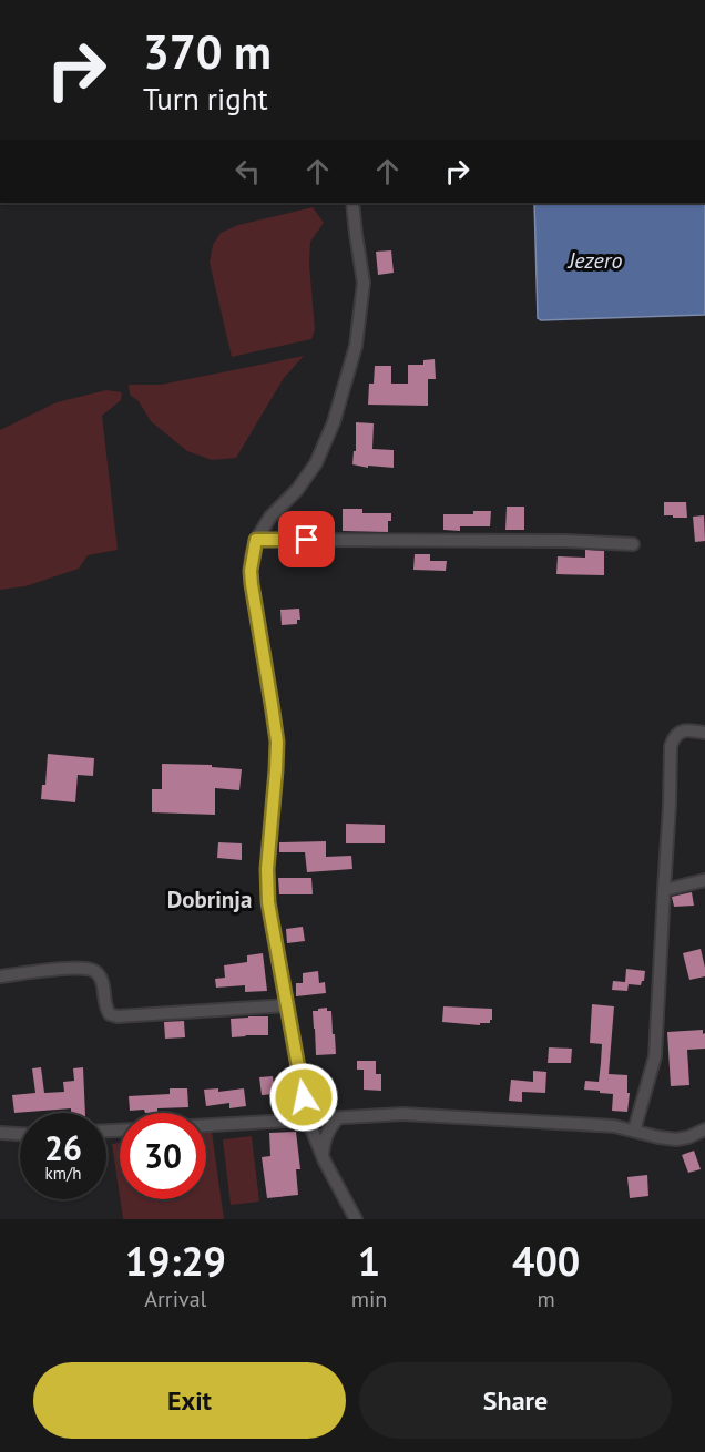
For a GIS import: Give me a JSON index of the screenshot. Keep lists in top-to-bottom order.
{
  "districts": ["Dobrinja"],
  "water": ["Jezero"],
  "page": {
    "turn": ["370 m", "Turn right"],
    "speed": "26 km/h",
    "limit": "30",
    "eta": [
      "19:29",
      "Arrival",
      "1",
      "min",
      "400",
      "m"
    ],
    "buttons": ["Exit", "Share"]
  }
}
